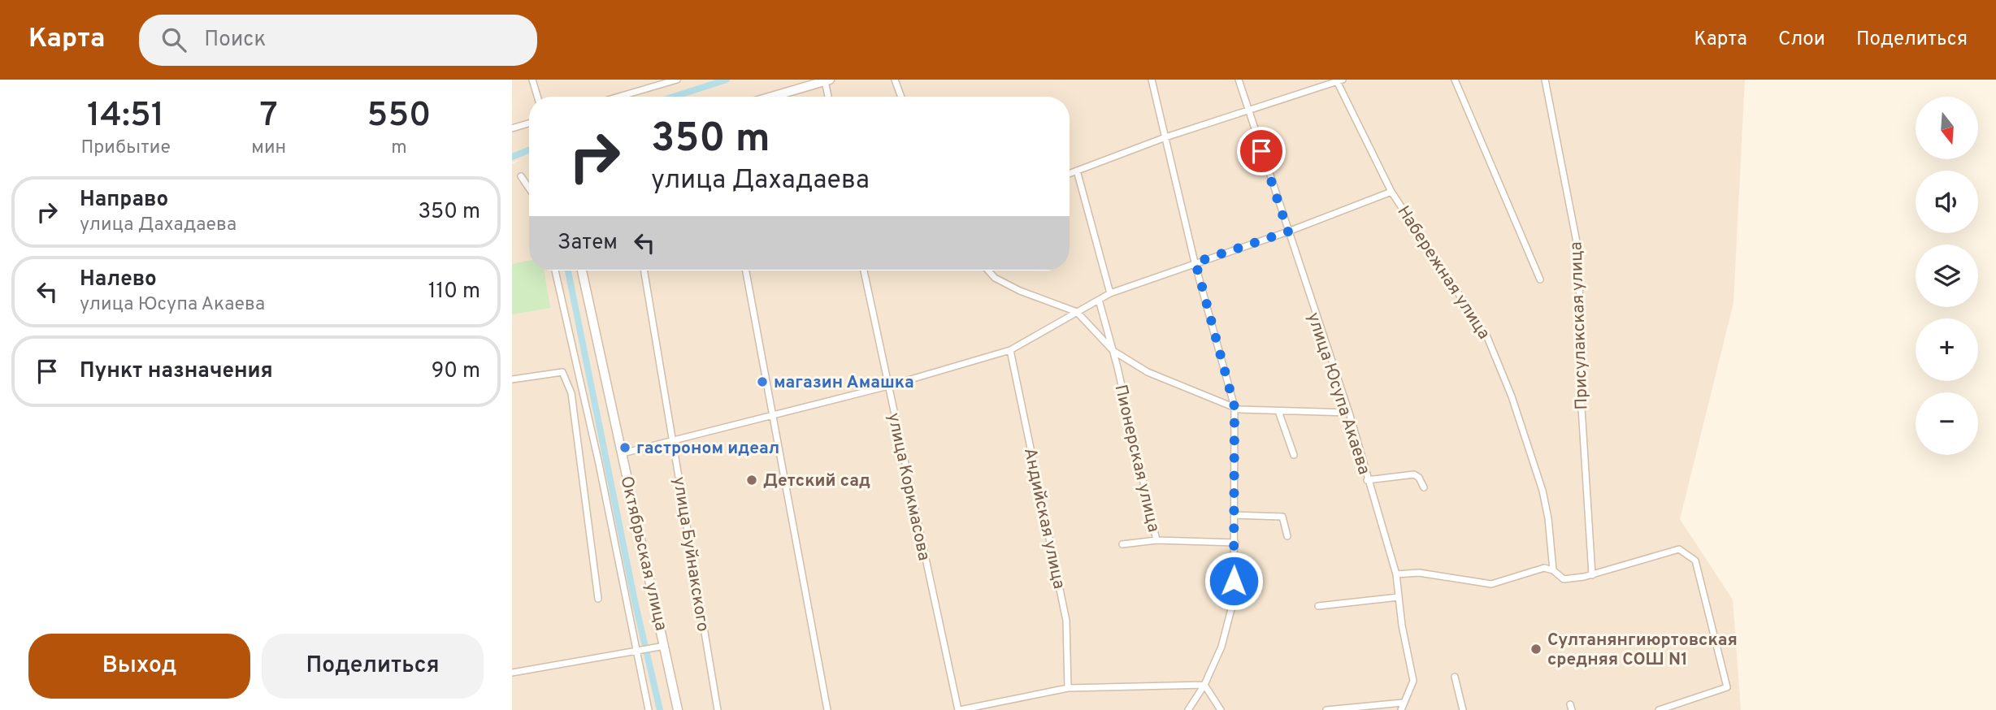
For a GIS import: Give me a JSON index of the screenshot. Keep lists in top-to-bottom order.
{
  "streets": {
    "street": [
      "Набережная улица",
      "Присулакская улица",
      "улица Юсупа Акаева",
      "Пионерская улица",
      "улица Коркмасова",
      "Андийская улица",
      "Октябрьская улица",
      "улица Буйнакского"
    ]
  },
  "places": [
    "магазин Амашка",
    "гастроном идеал",
    "Детский сад",
    "Султанянгиюртовская средняя СОШ N1"
  ],
  "north": "bottom",
  "page": {
    "header": "Карта",
    "search": "Поиск",
    "nav": ["Карта", "Слои", "Поделиться"],
    "eta": [
      "14:51",
      "Прибытие",
      "7",
      "мин",
      "550",
      "m"
    ],
    "map_buttons": ["+", "−"],
    "turn": ["350 m", "улица Дахадаева"],
    "list": [
      {
        "name": "Направо",
        "note": "улица Дахадаева",
        "value": "350 m"
      },
      {
        "name": "Налево",
        "note": "улица Юсупа Акаева",
        "value": "110 m"
      },
      {
        "name": "Пункт назначения",
        "value": "90 m"
      }
    ],
    "then": "Затем",
    "buttons": ["Выход", "Поделиться"]
  }
}
